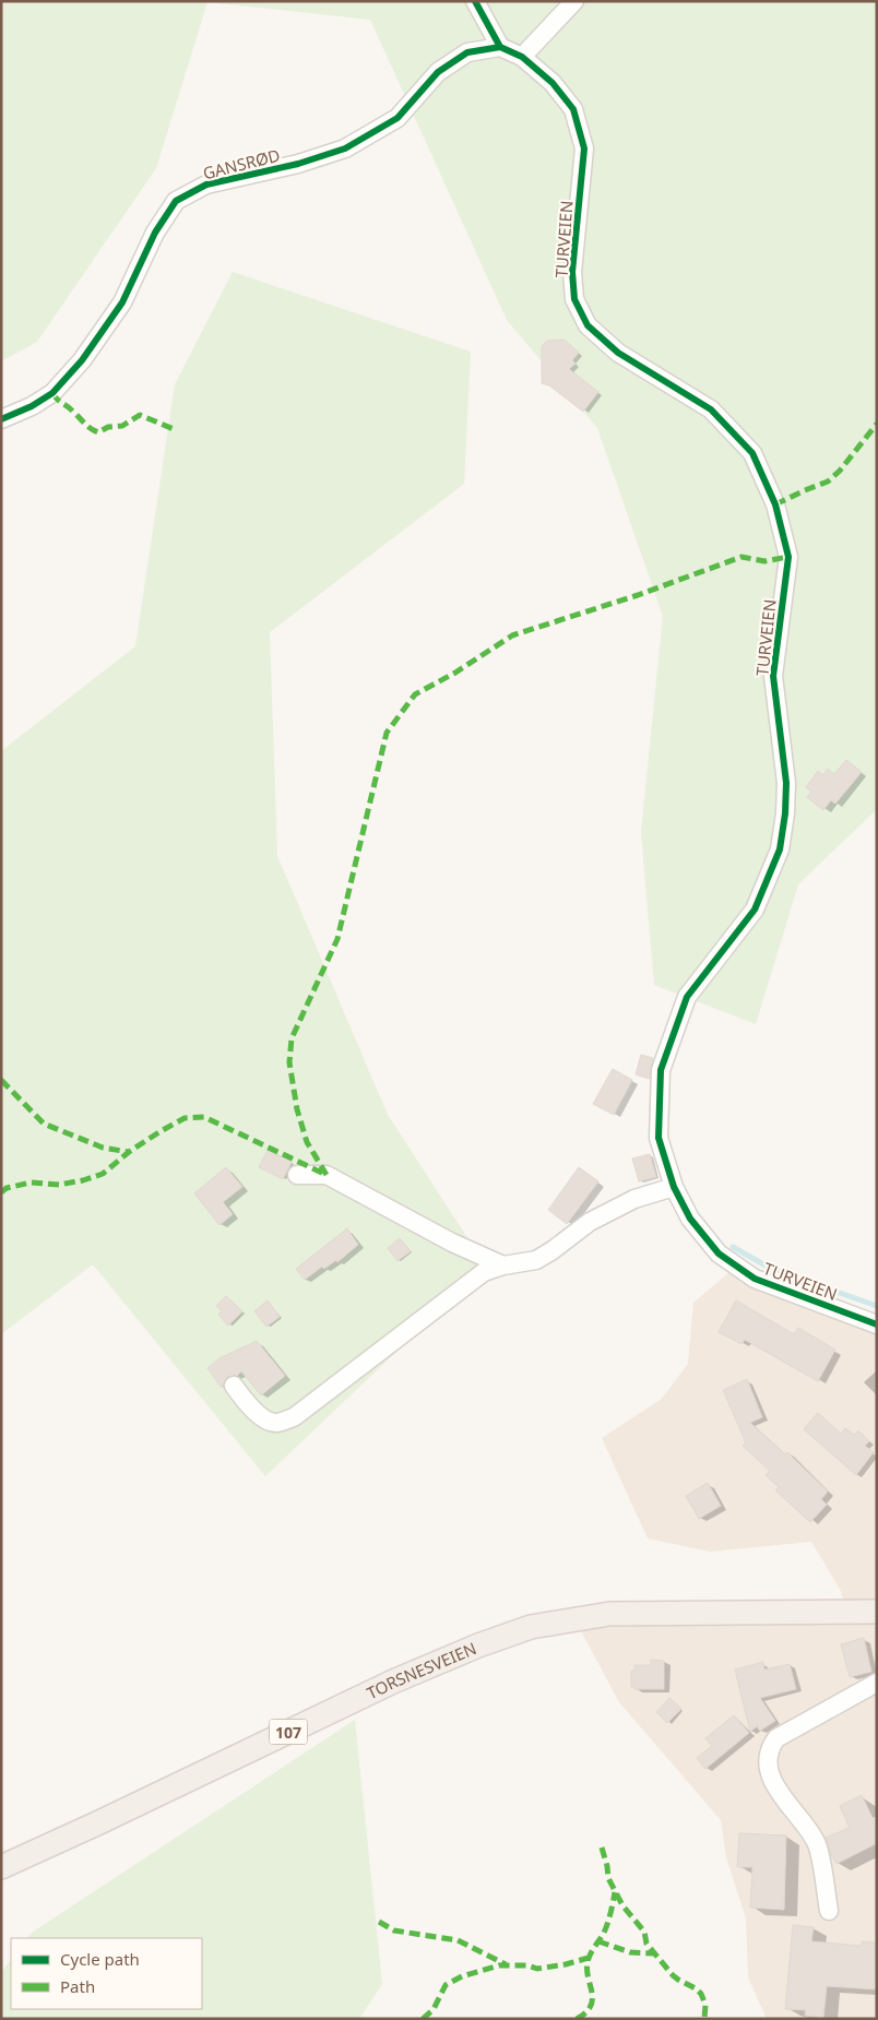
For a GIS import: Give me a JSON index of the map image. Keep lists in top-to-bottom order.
{
  "streets": {
    "main road": ["TORSNESVEIEN", "107"],
    "street": ["GANSRØD", "TURVEIEN"]
  },
  "crossings": [
    ["GANSRØD", "TURVEIEN"]
  ],
  "legend": ["Cycle path", "Path"]
}
